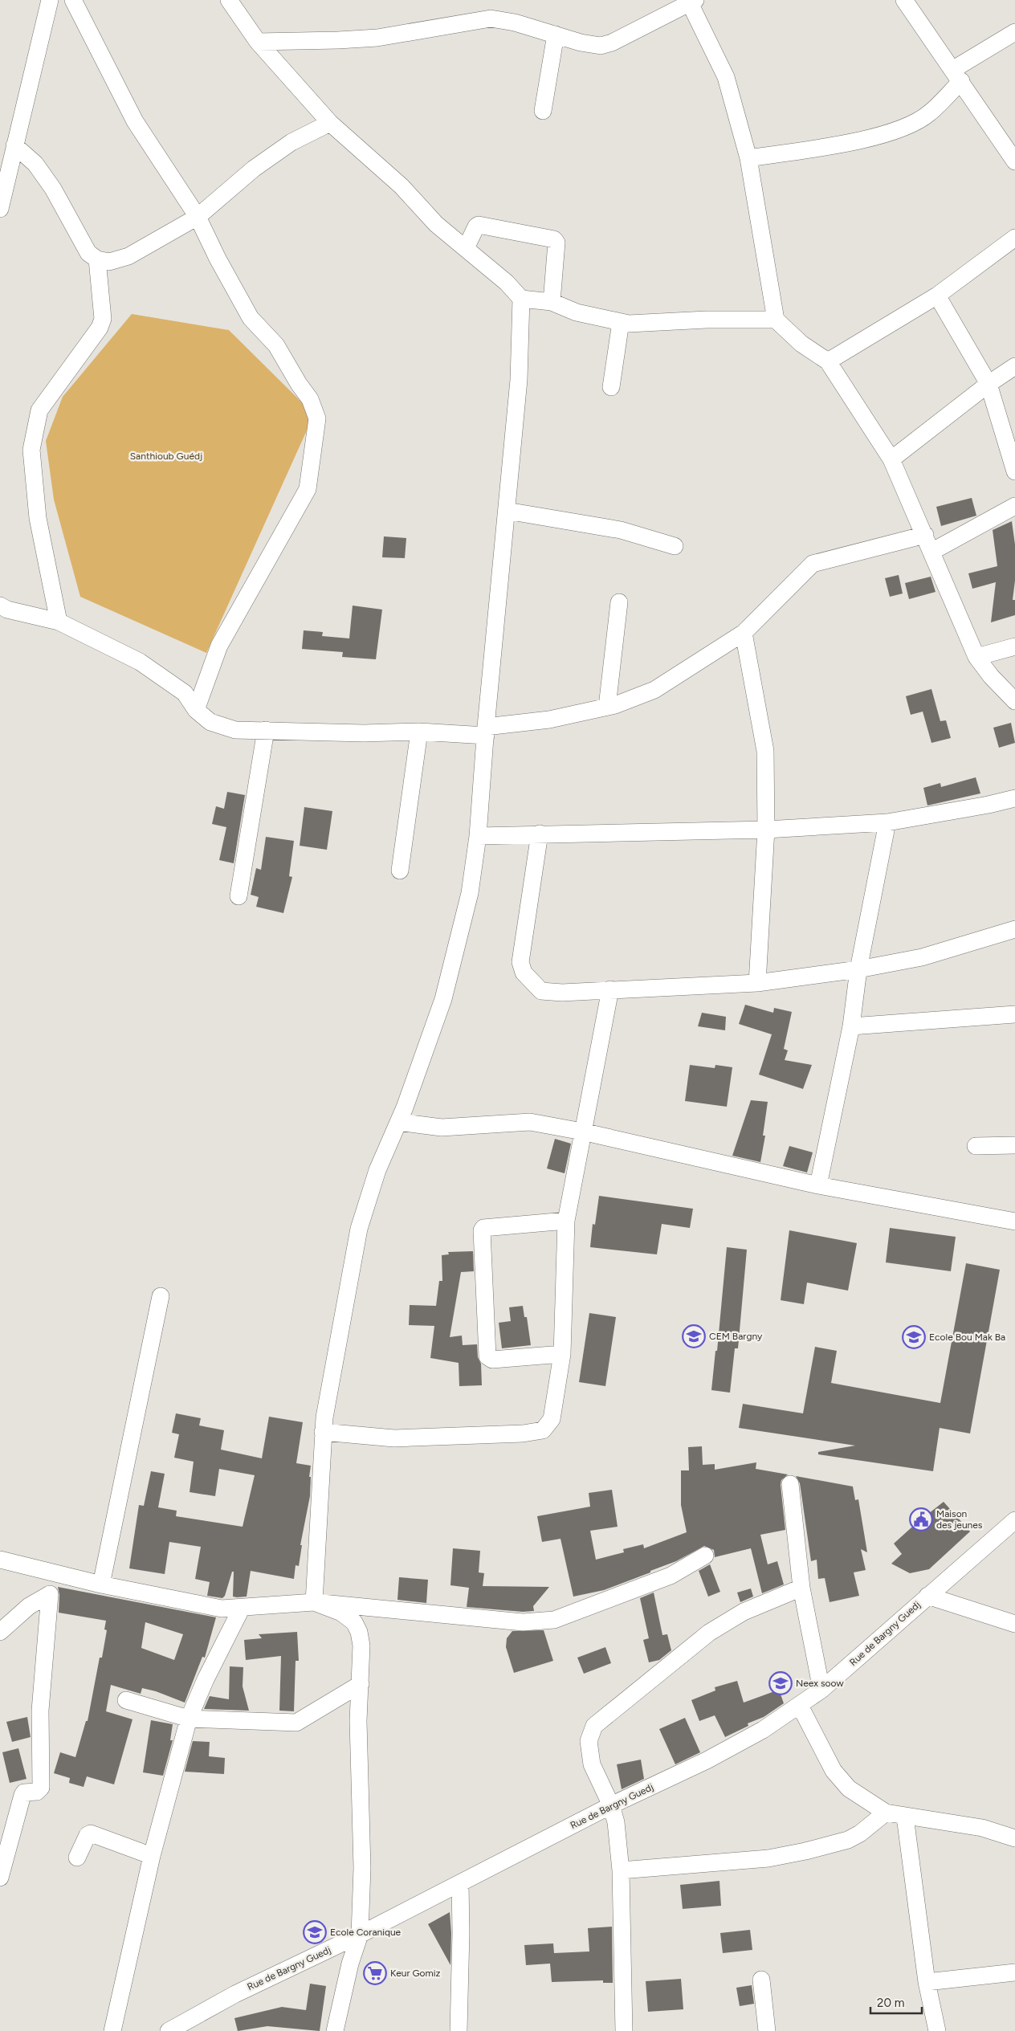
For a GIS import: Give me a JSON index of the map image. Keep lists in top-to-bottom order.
{
  "streets": {
    "street": ["Rue de Bargny Guedj"]
  },
  "parks": ["Santhioub Guédj"],
  "places": {
    "school or university": [
      "CEM Bargny",
      "Ecole Bou Mak Ba",
      "Neex soow",
      "Ecole Coranique"
    ],
    "public building": ["Maison des jeunes"],
    "supermarket": ["Keur Gomiz"]
  },
  "scale_bar": "20 m"
}
